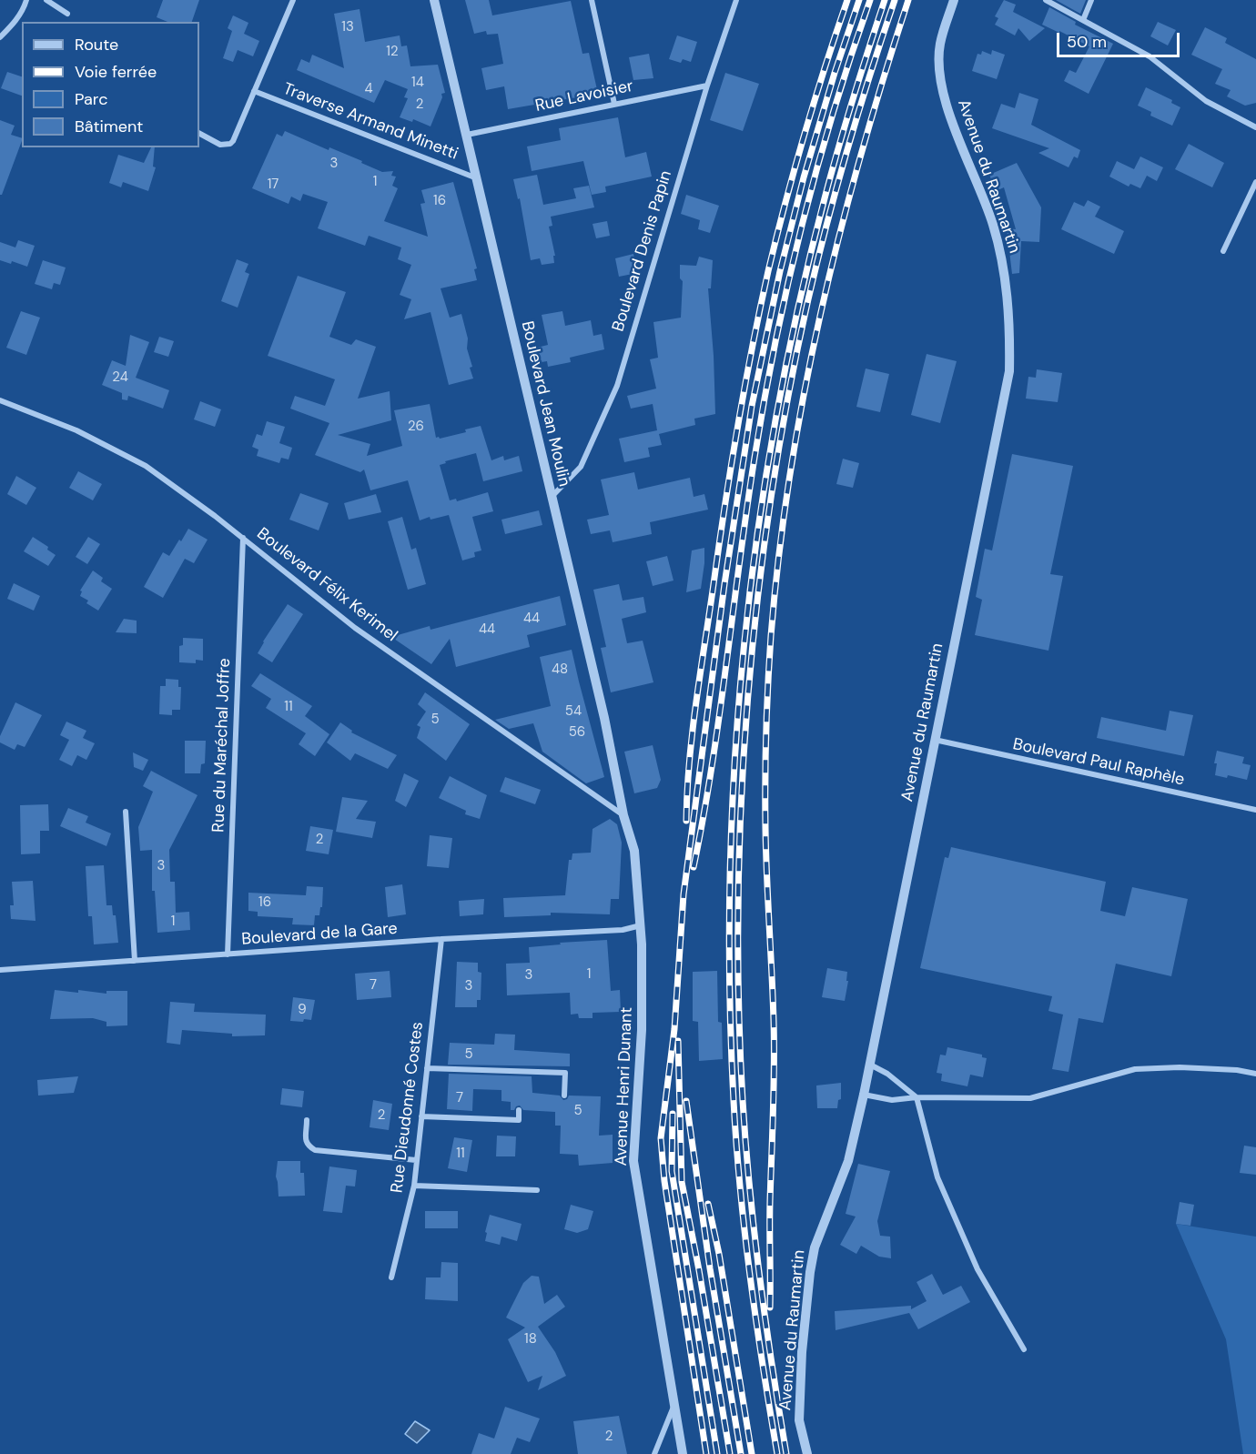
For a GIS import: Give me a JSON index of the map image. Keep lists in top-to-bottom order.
{
  "streets": {
    "street": [
      "Rue Lavoisier",
      "Traverse Armand Minetti",
      "Avenue du Raumartin",
      "Boulevard Denis Papin",
      "Boulevard Jean Moulin",
      "Boulevard Félix Kerimel",
      "Rue du Maréchal Joffre",
      "Boulevard Paul Raphèle",
      "Boulevard de la Gare",
      "Avenue Henri Dunant",
      "Rue Dieudonné Costes"
    ]
  },
  "crossings": [
    ["Rue Lavoisier", "Boulevard Denis Papin"],
    ["Rue Lavoisier", "Boulevard Jean Moulin"],
    ["Traverse Armand Minetti", "Boulevard Jean Moulin"],
    ["Avenue du Raumartin", "Boulevard Paul Raphèle"],
    ["Boulevard Denis Papin", "Boulevard Jean Moulin"],
    ["Boulevard Jean Moulin", "Boulevard Félix Kerimel"],
    ["Boulevard Jean Moulin", "Avenue Henri Dunant"],
    ["Boulevard Félix Kerimel", "Rue du Maréchal Joffre"],
    ["Boulevard Félix Kerimel", "Avenue Henri Dunant"],
    ["Rue du Maréchal Joffre", "Boulevard de la Gare"],
    ["Boulevard de la Gare", "Avenue Henri Dunant"],
    ["Boulevard de la Gare", "Rue Dieudonné Costes"]
  ],
  "house_numbers": [
    "13",
    "12",
    "14",
    "4",
    "2",
    "3",
    "1",
    "17",
    "16",
    "24",
    "26",
    "44",
    "44",
    "48",
    "11",
    "54",
    "5",
    "56",
    "2",
    "3",
    "16",
    "1",
    "1",
    "3",
    "7",
    "3",
    "9",
    "5",
    "7",
    "5",
    "2",
    "11",
    "18",
    "2"
  ],
  "legend": [
    "Route",
    "Voie ferrée",
    "Parc",
    "Bâtiment"
  ],
  "scale_bar": "50 m"
}
